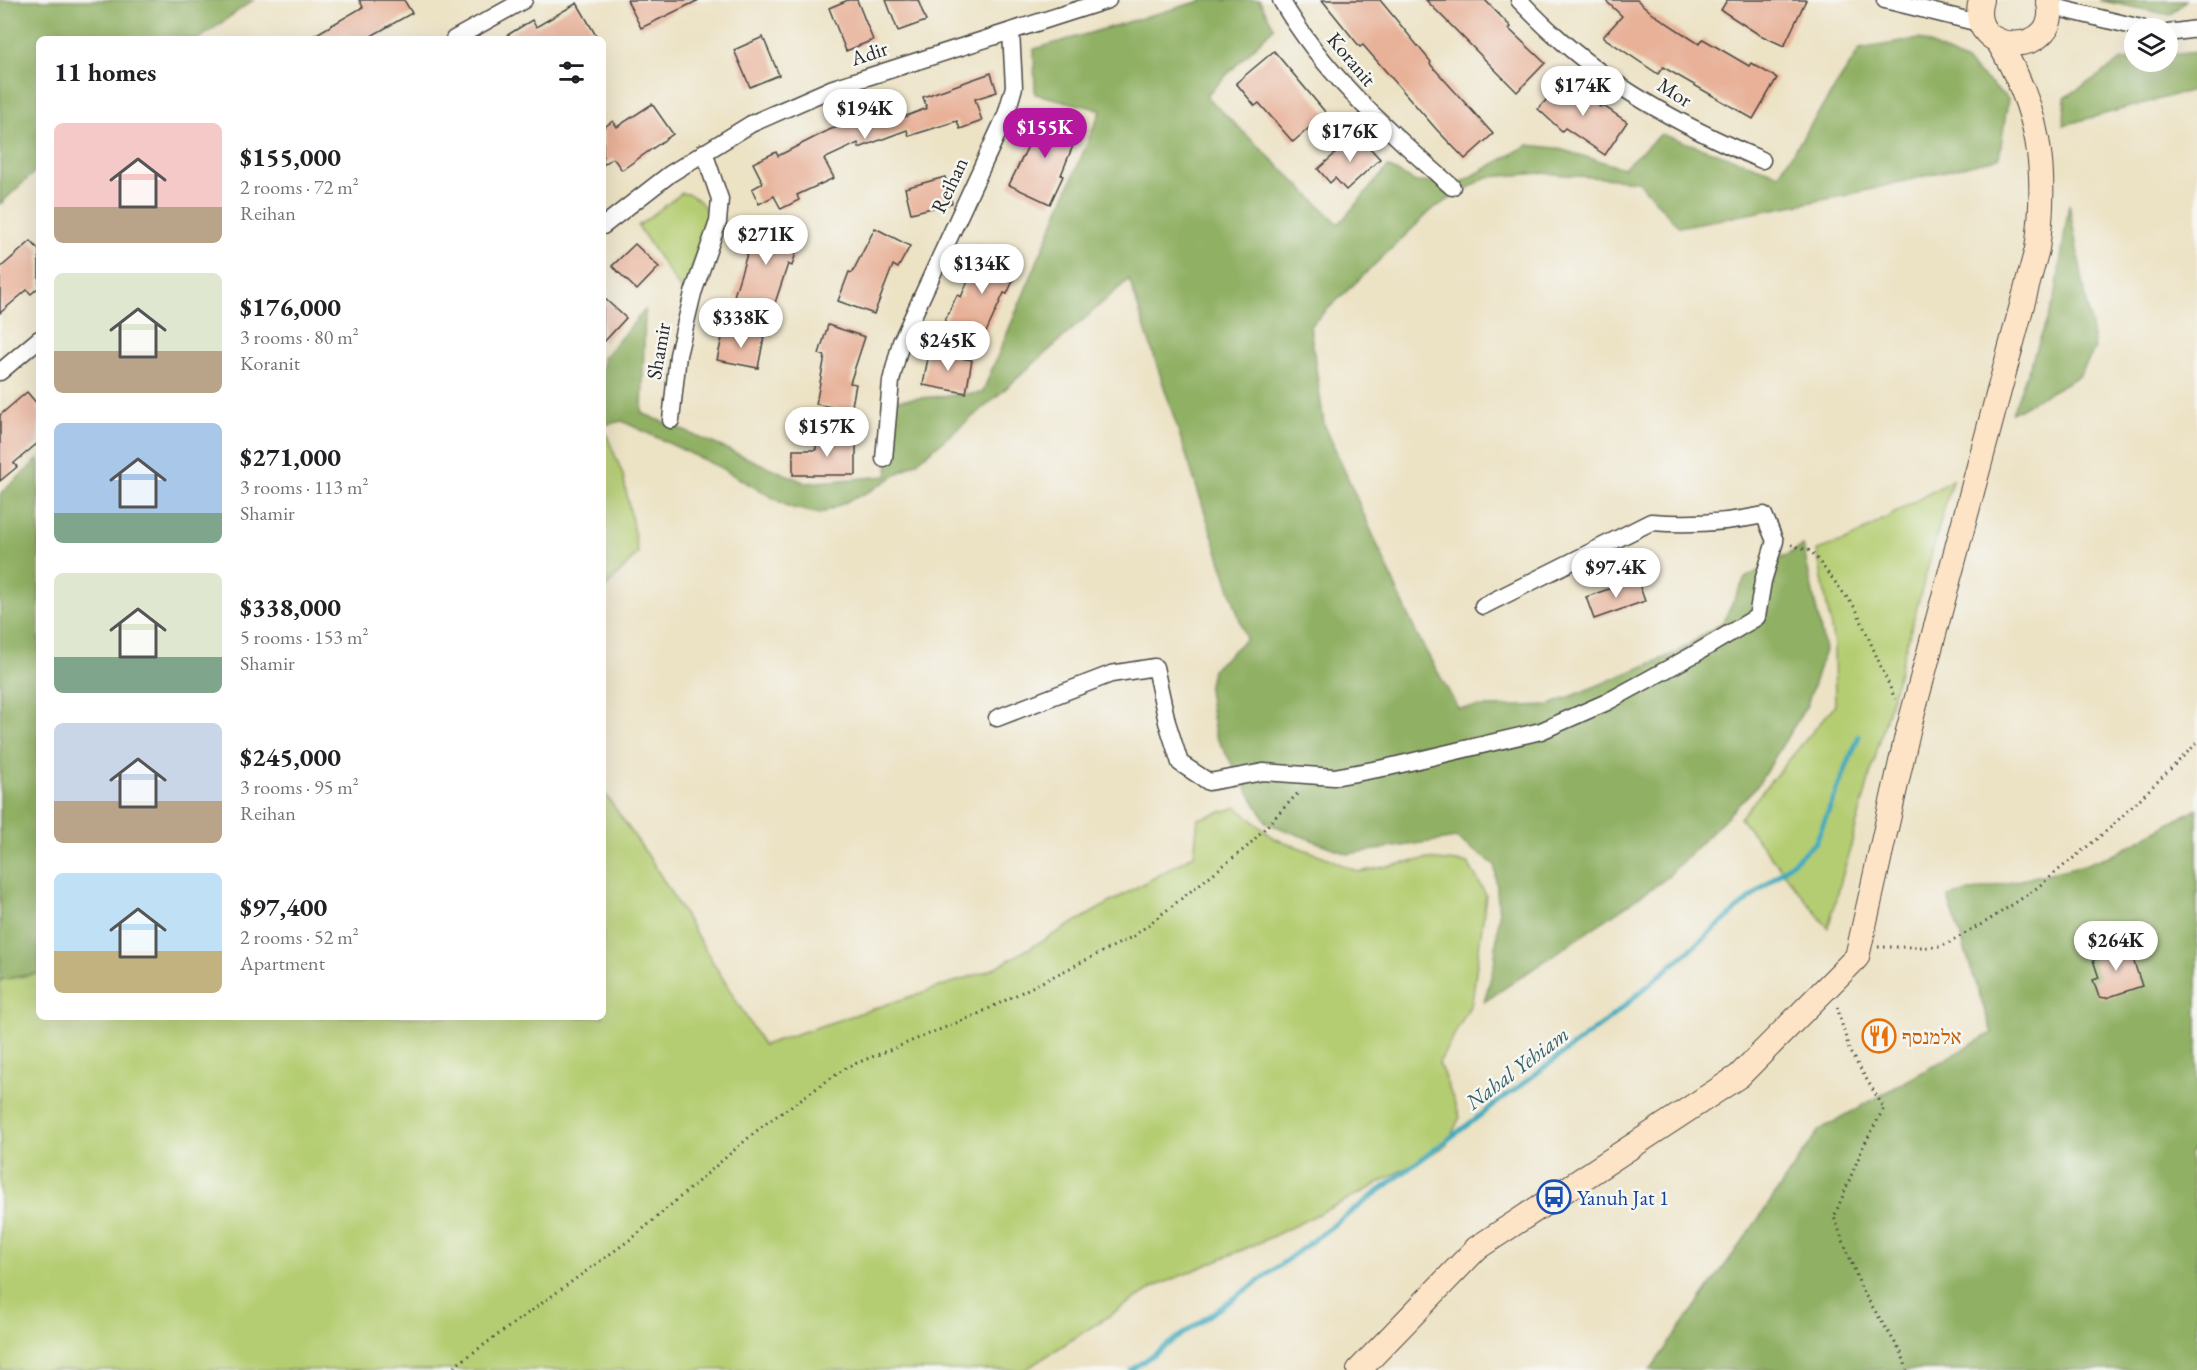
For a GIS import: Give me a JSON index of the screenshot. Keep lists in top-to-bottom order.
{
  "streets": {
    "street": [
      "Adir",
      "Koranit",
      "Mor",
      "Reihan",
      "Shamir"
    ]
  },
  "crossings": [
    ["Adir", "Reihan"],
    ["Adir", "Shamir"]
  ],
  "water": ["Nahal Yehiam"],
  "places": {
    "restaurant": ["אלמנסף"],
    "bus stop": ["Yanuh Jat 1"]
  },
  "page": {
    "heading": "11 homes",
    "price": [
      "$174K",
      "$194K",
      "$155K",
      "$176K",
      "$271K",
      "$134K",
      "$338K",
      "$245K",
      "$157K",
      "$97.4K",
      "$264K"
    ],
    "list": [
      {
        "name": "$155,000",
        "note": "2 rooms · 72 m² · Reihan"
      },
      {
        "name": "$176,000",
        "note": "3 rooms · 80 m² · Koranit"
      },
      {
        "name": "$271,000",
        "note": "3 rooms · 113 m² · Shamir"
      },
      {
        "name": "$338,000",
        "note": "5 rooms · 153 m² · Shamir"
      },
      {
        "name": "$245,000",
        "note": "3 rooms · 95 m² · Reihan"
      },
      {
        "name": "$97,400",
        "note": "2 rooms · 52 m² · Apartment"
      }
    ]
  }
}
